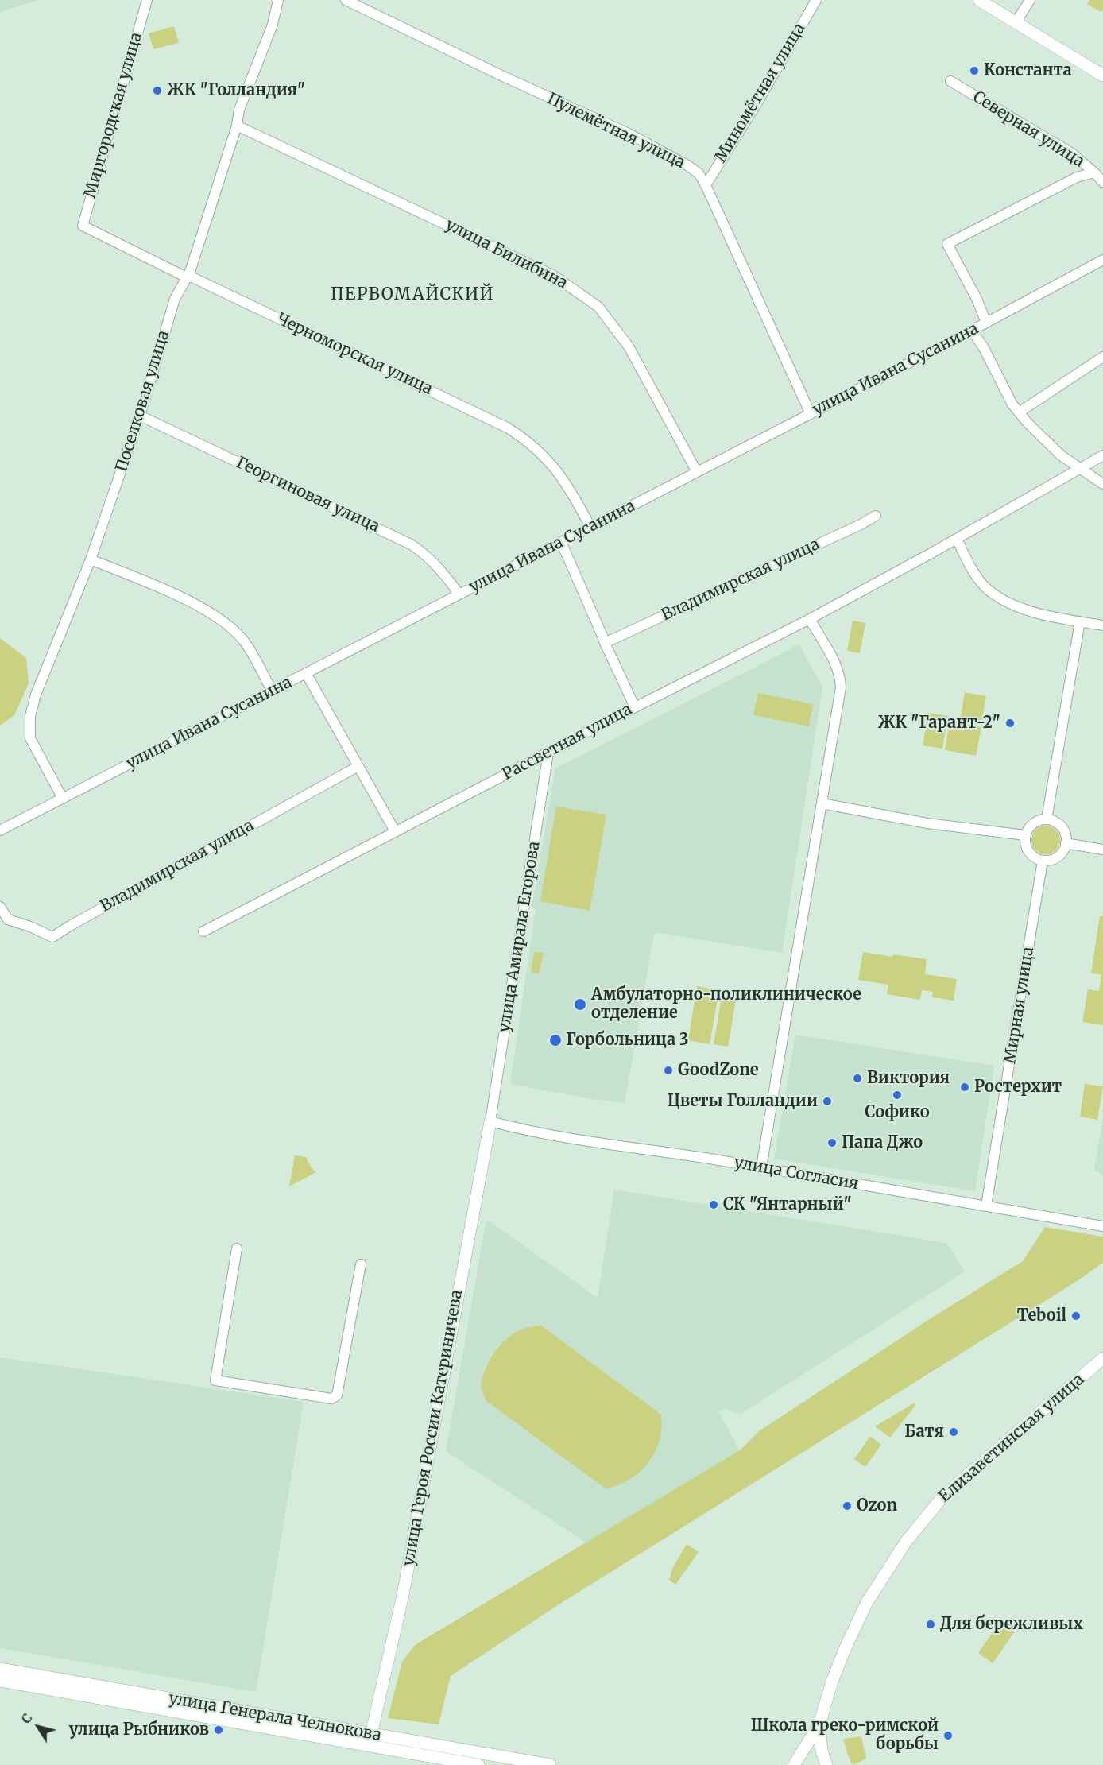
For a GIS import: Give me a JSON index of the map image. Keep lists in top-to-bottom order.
{
  "streets": {
    "main road": ["улица Героя России Катериничева", "Елизаветинская улица", "улица Генерала Челнокова"],
    "street": [
      "Миномётная улица",
      "Миргородская улица",
      "Северная улица",
      "Пулемётная улица",
      "улица Билибина",
      "Черноморская улица",
      "улица Ивана Сусанина",
      "Поселковая улица",
      "Георгиновая улица",
      "Владимирская улица",
      "Рассветная улица",
      "улица Амирала Егорова",
      "Мирная улица",
      "улица Согласия"
    ]
  },
  "crossings": [
    ["Миномётная улица", "Пулемётная улица"],
    ["Миргородская улица", "Черноморская улица"],
    ["Пулемётная улица", "улица Ивана Сусанина"],
    ["улица Билибина", "улица Ивана Сусанина"],
    ["улица Билибина", "Поселковая улица"],
    ["Черноморская улица", "улица Ивана Сусанина"],
    ["Черноморская улица", "Поселковая улица"],
    ["улица Ивана Сусанина", "Поселковая улица"],
    ["улица Ивана Сусанина", "Георгиновая улица"],
    ["Поселковая улица", "Георгиновая улица"],
    ["Рассветная улица", "улица Амирала Егорова"],
    ["улица Амирала Егорова", "улица Согласия"],
    ["улица Амирала Егорова", "улица Героя России Катериничева"],
    ["Мирная улица", "улица Согласия"],
    ["улица Согласия", "улица Героя России Катериничева"],
    ["улица Героя России Катериничева", "улица Генерала Челнокова"]
  ],
  "districts": ["ПЕРВОМАЙСКИЙ"],
  "places": [
    "Константа",
    "ЖК \"Голландия\"",
    "ЖК \"Гарант-2\"",
    "Амбулаторно-поликлиническое отделение",
    "Горбольница 3",
    "GoodZone",
    "Виктория",
    "Ростерхит",
    "Софико",
    "Цветы Голландии",
    "Папа Джо",
    "СК \"Янтарный\"",
    "Teboil",
    "Батя",
    "Ozon",
    "Для бережливых",
    "улица Рыбников",
    "Школа греко-римской борьбы"
  ],
  "north": "top left"
}
